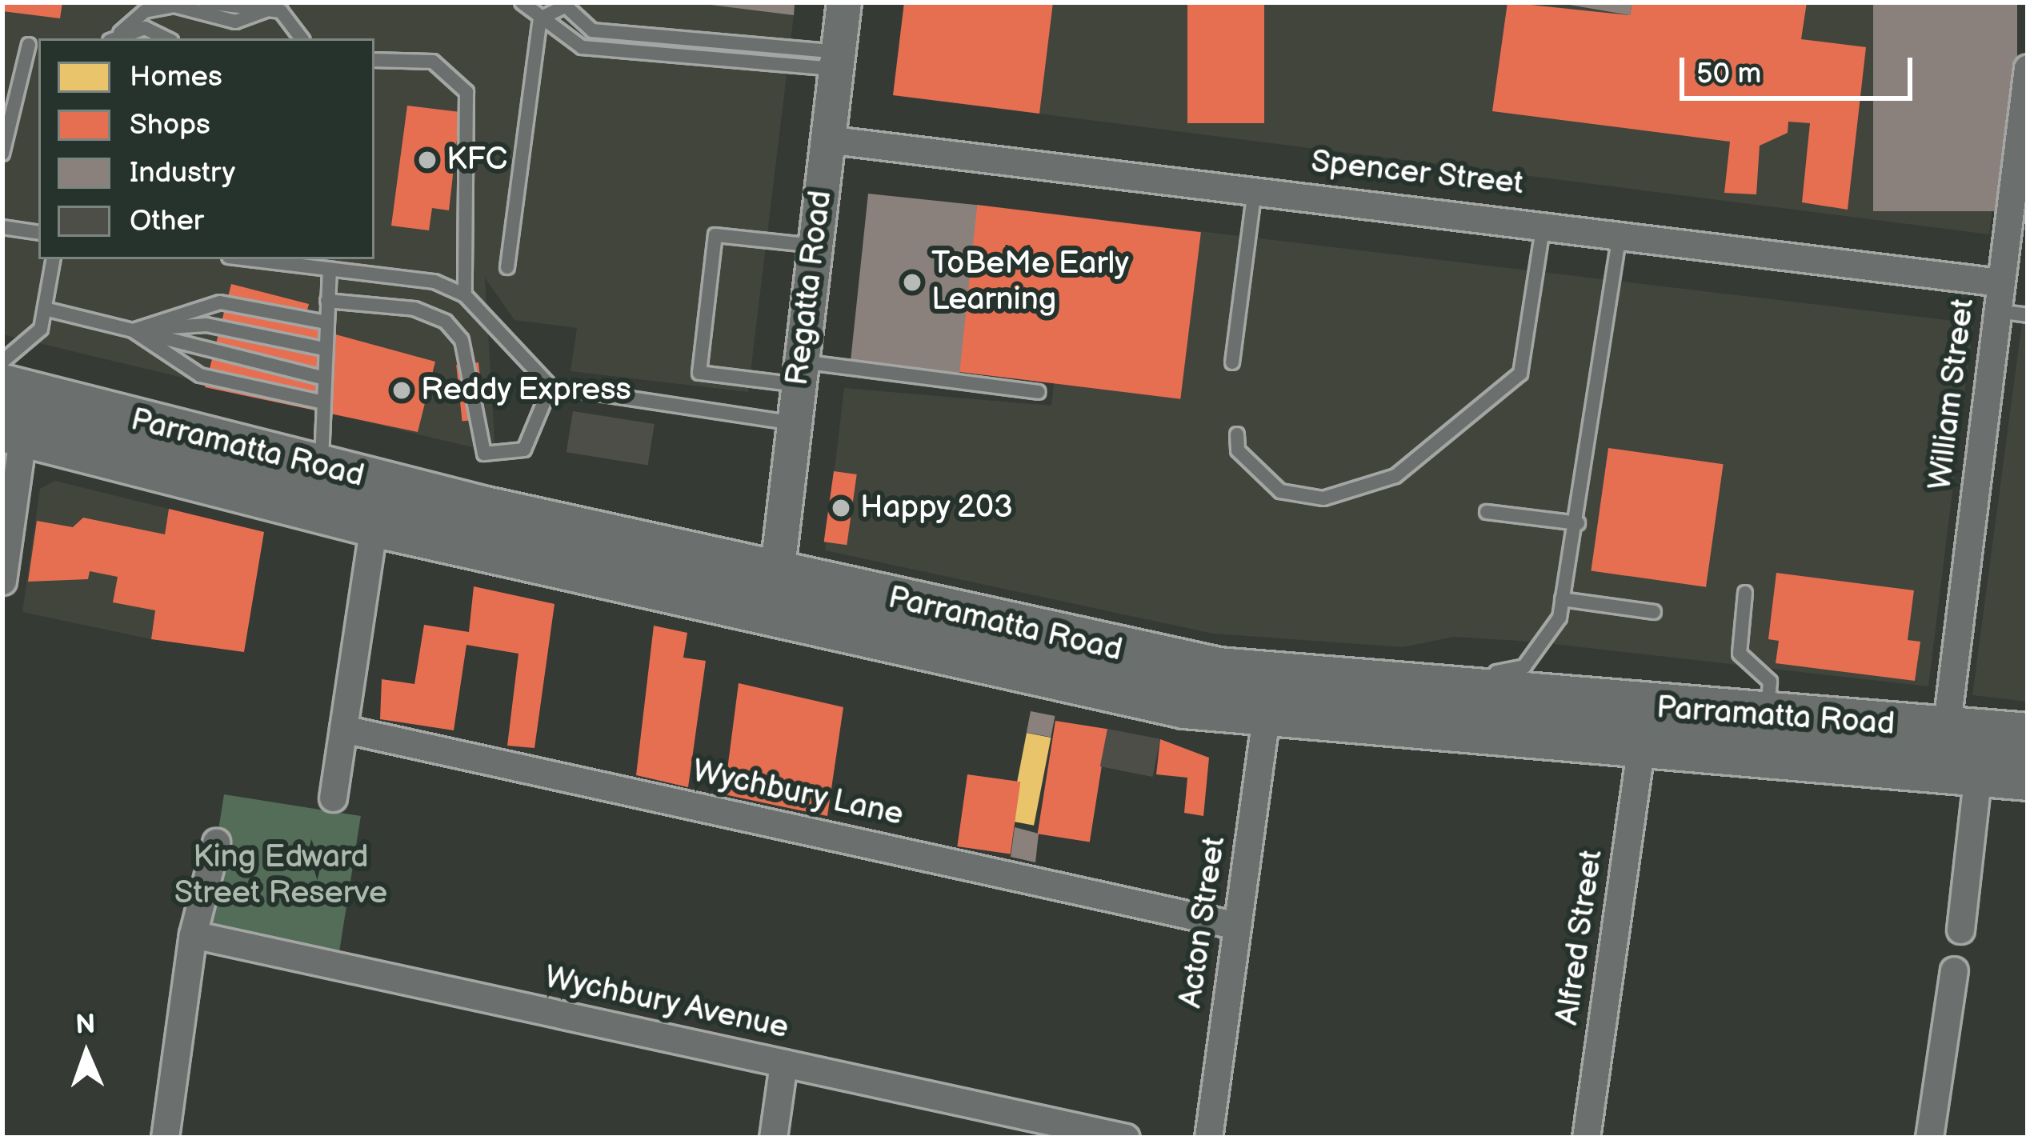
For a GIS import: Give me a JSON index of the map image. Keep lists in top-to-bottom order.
{
  "streets": {
    "highway": ["Parramatta Road"],
    "street": [
      "Spencer Street",
      "Regatta Road",
      "William Street",
      "Wychbury Lane",
      "Acton Street",
      "Alfred Street",
      "Wychbury Avenue"
    ]
  },
  "crossings": [
    ["Spencer Street", "Regatta Road"],
    ["Spencer Street", "William Street"],
    ["Regatta Road", "Parramatta Road"],
    ["William Street", "Parramatta Road"],
    ["Parramatta Road", "Acton Street"],
    ["Parramatta Road", "Alfred Street"],
    ["Wychbury Lane", "Acton Street"]
  ],
  "parks": ["King Edward Street Reserve"],
  "places": [
    "KFC",
    "ToBeMe Early Learning",
    "Reddy Express",
    "Happy 203"
  ],
  "legend": [
    "Homes",
    "Shops",
    "Industry",
    "Other"
  ],
  "scale_bar": "50 m",
  "north": "top"
}
